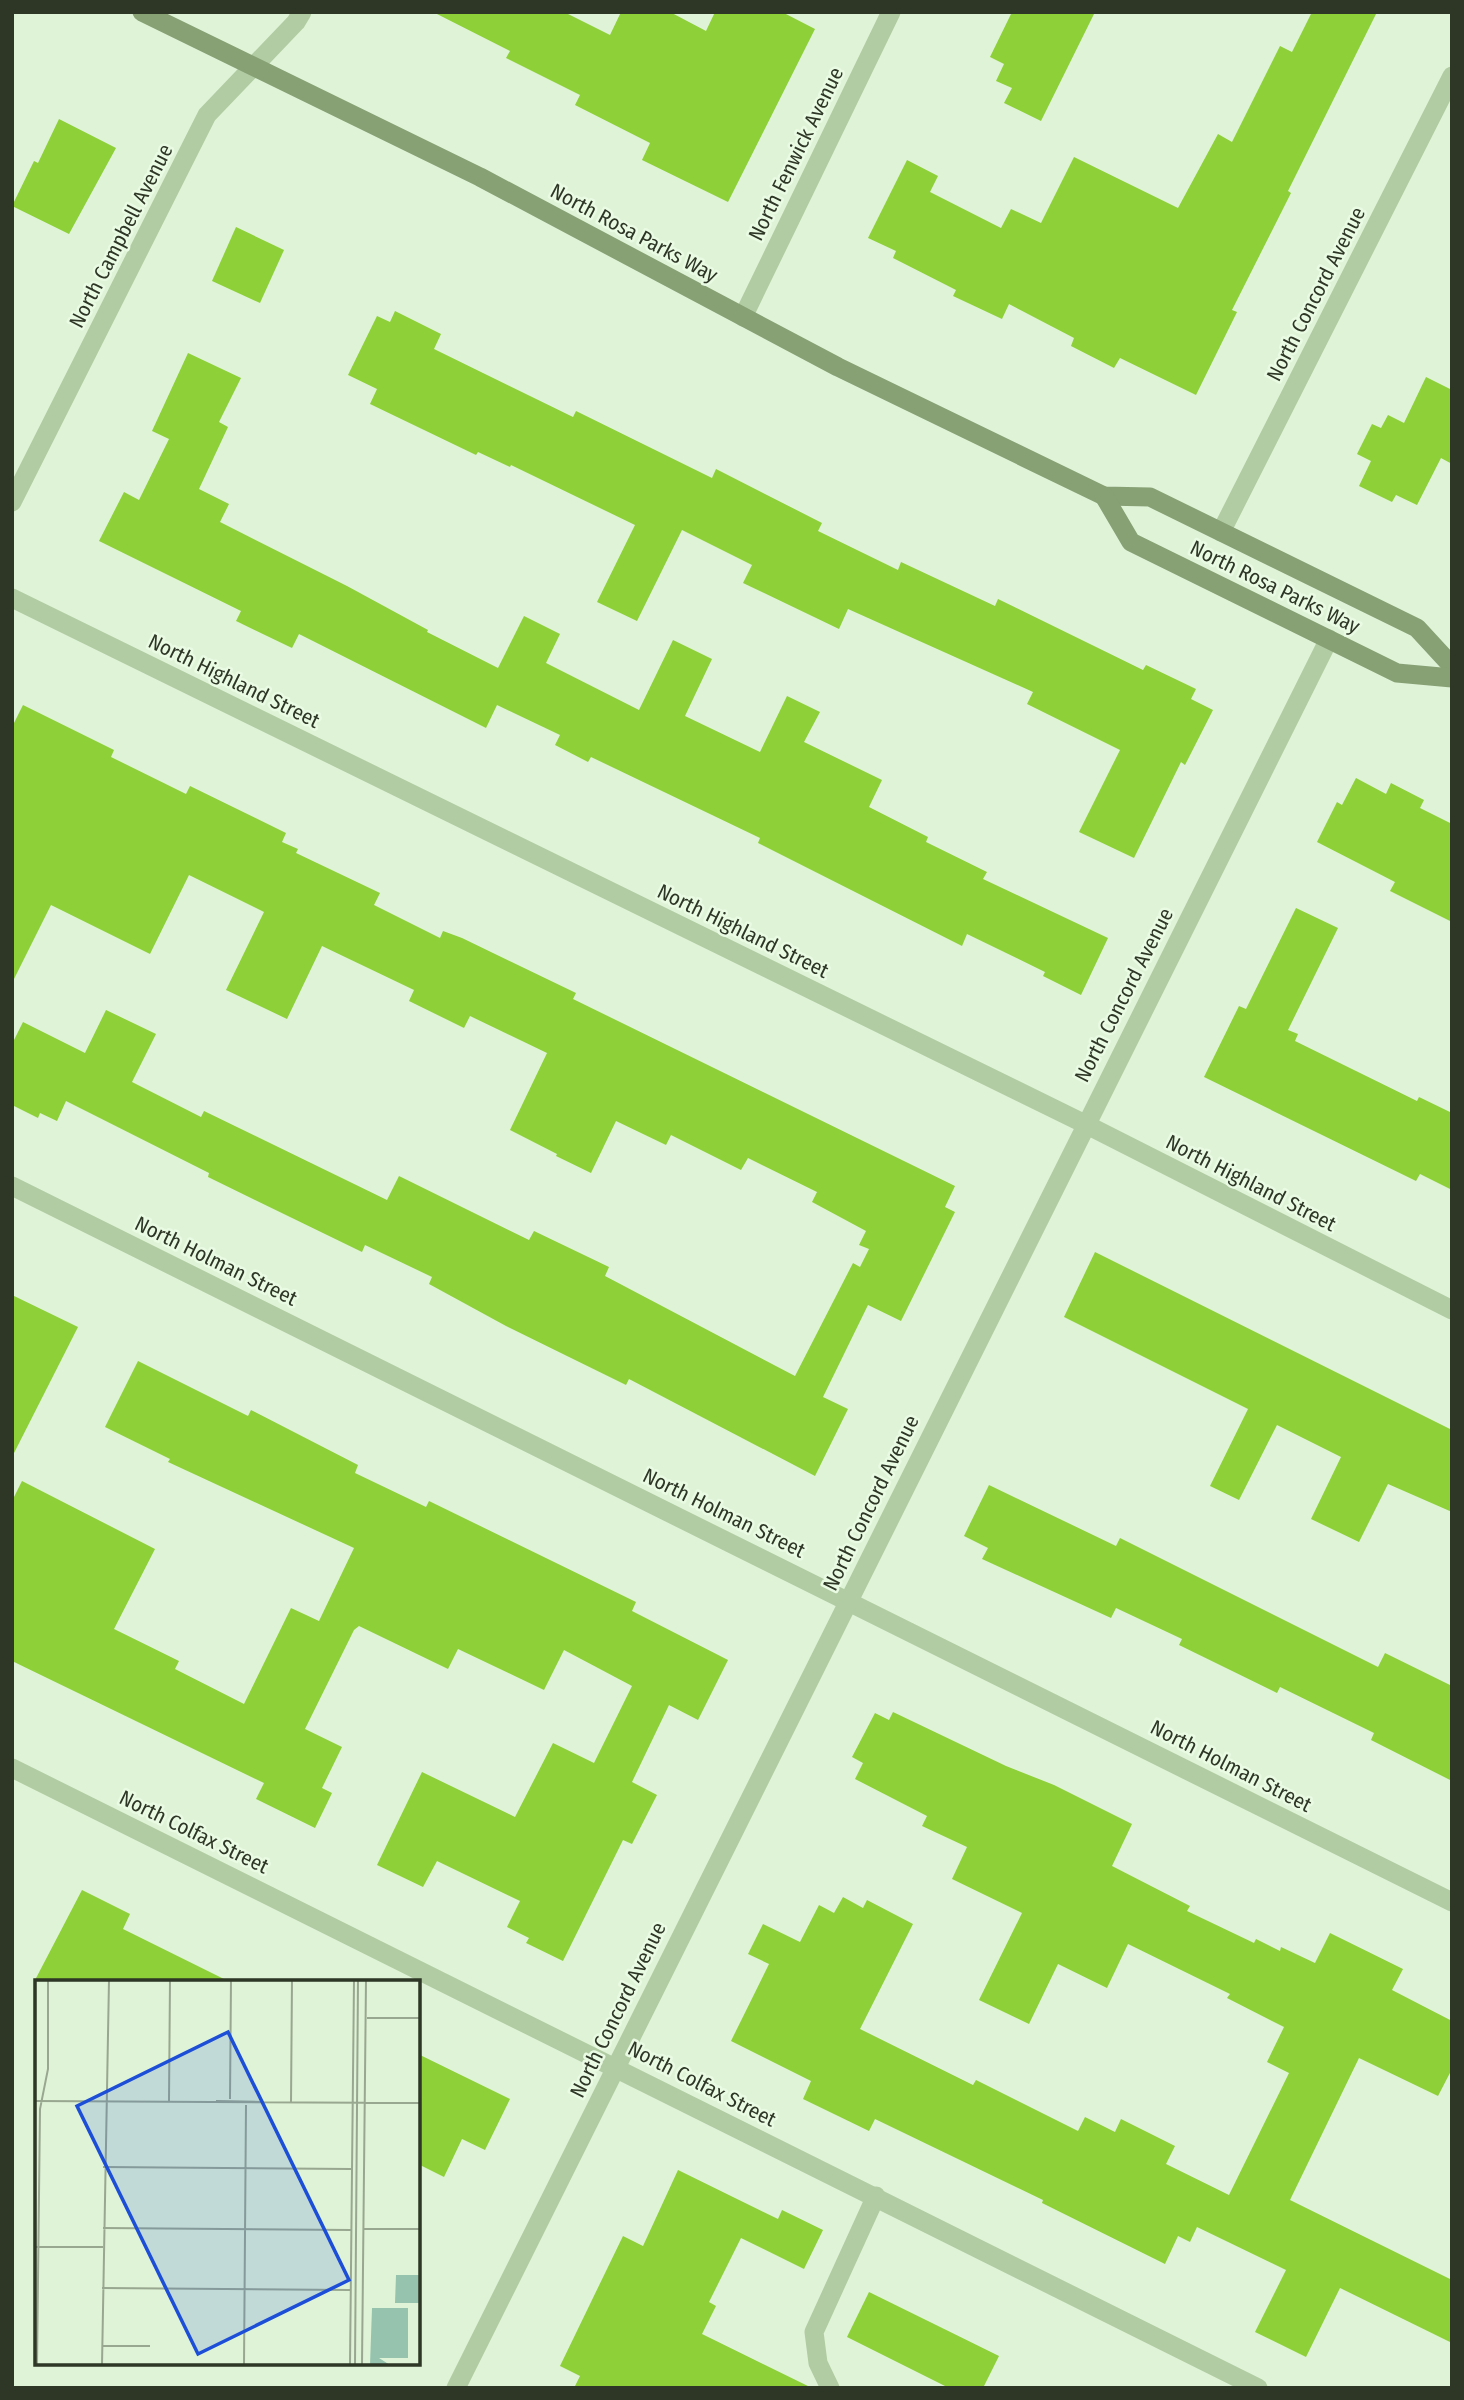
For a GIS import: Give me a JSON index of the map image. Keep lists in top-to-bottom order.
{
  "streets": {
    "main road": ["North Rosa Parks Way"],
    "street": [
      "North Fenwick Avenue",
      "North Campbell Avenue",
      "North Concord Avenue",
      "North Highland Street",
      "North Holman Street",
      "North Colfax Street"
    ]
  },
  "crossings": [
    ["North Fenwick Avenue", "North Rosa Parks Way"],
    ["North Rosa Parks Way", "North Campbell Avenue"],
    ["North Rosa Parks Way", "North Concord Avenue"],
    ["North Concord Avenue", "North Highland Street"],
    ["North Concord Avenue", "North Holman Street"],
    ["North Concord Avenue", "North Colfax Street"]
  ]
}
